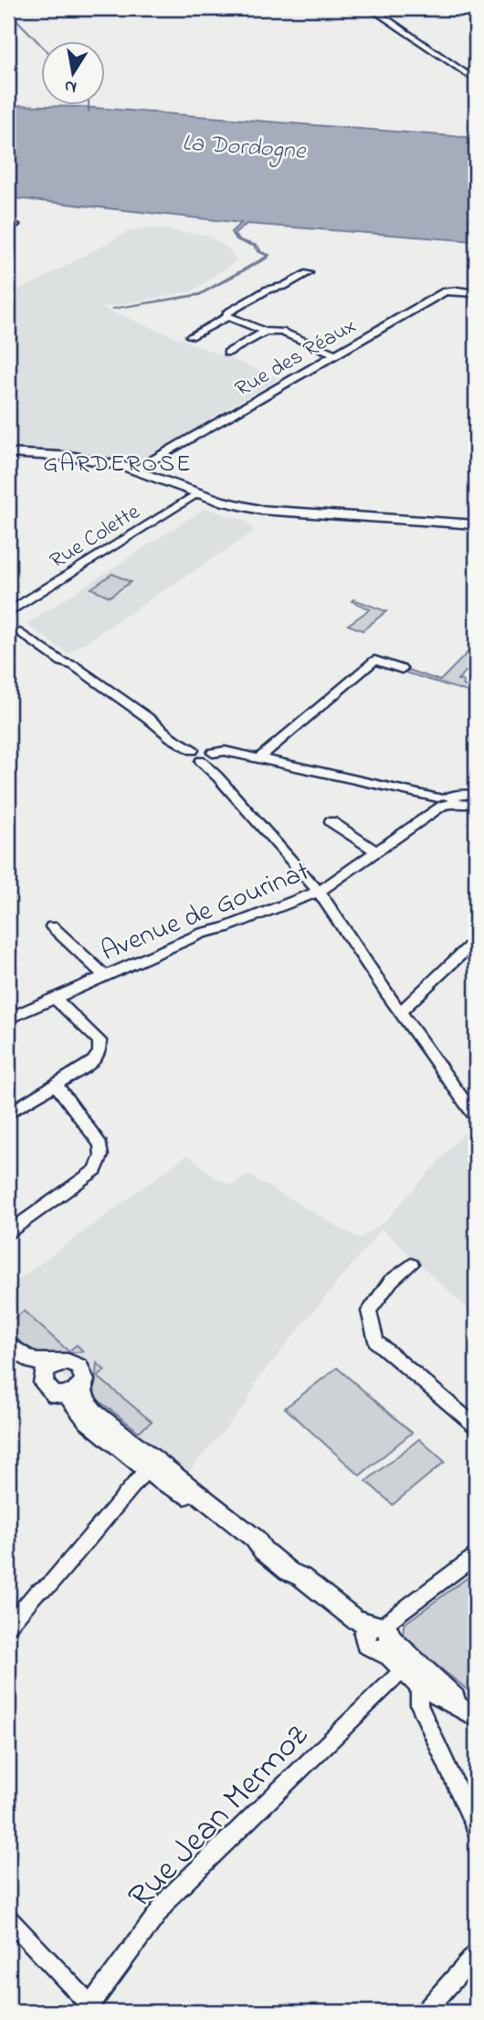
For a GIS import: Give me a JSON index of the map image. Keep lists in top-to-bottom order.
{
  "streets": {
    "street": [
      "Rue des Réaux",
      "Rue Colette",
      "Avenue de Gourinat",
      "Rue Jean Mermoz"
    ]
  },
  "districts": ["GARDEROSE"],
  "water": ["La Dordogne"],
  "north": "bottom"
}
